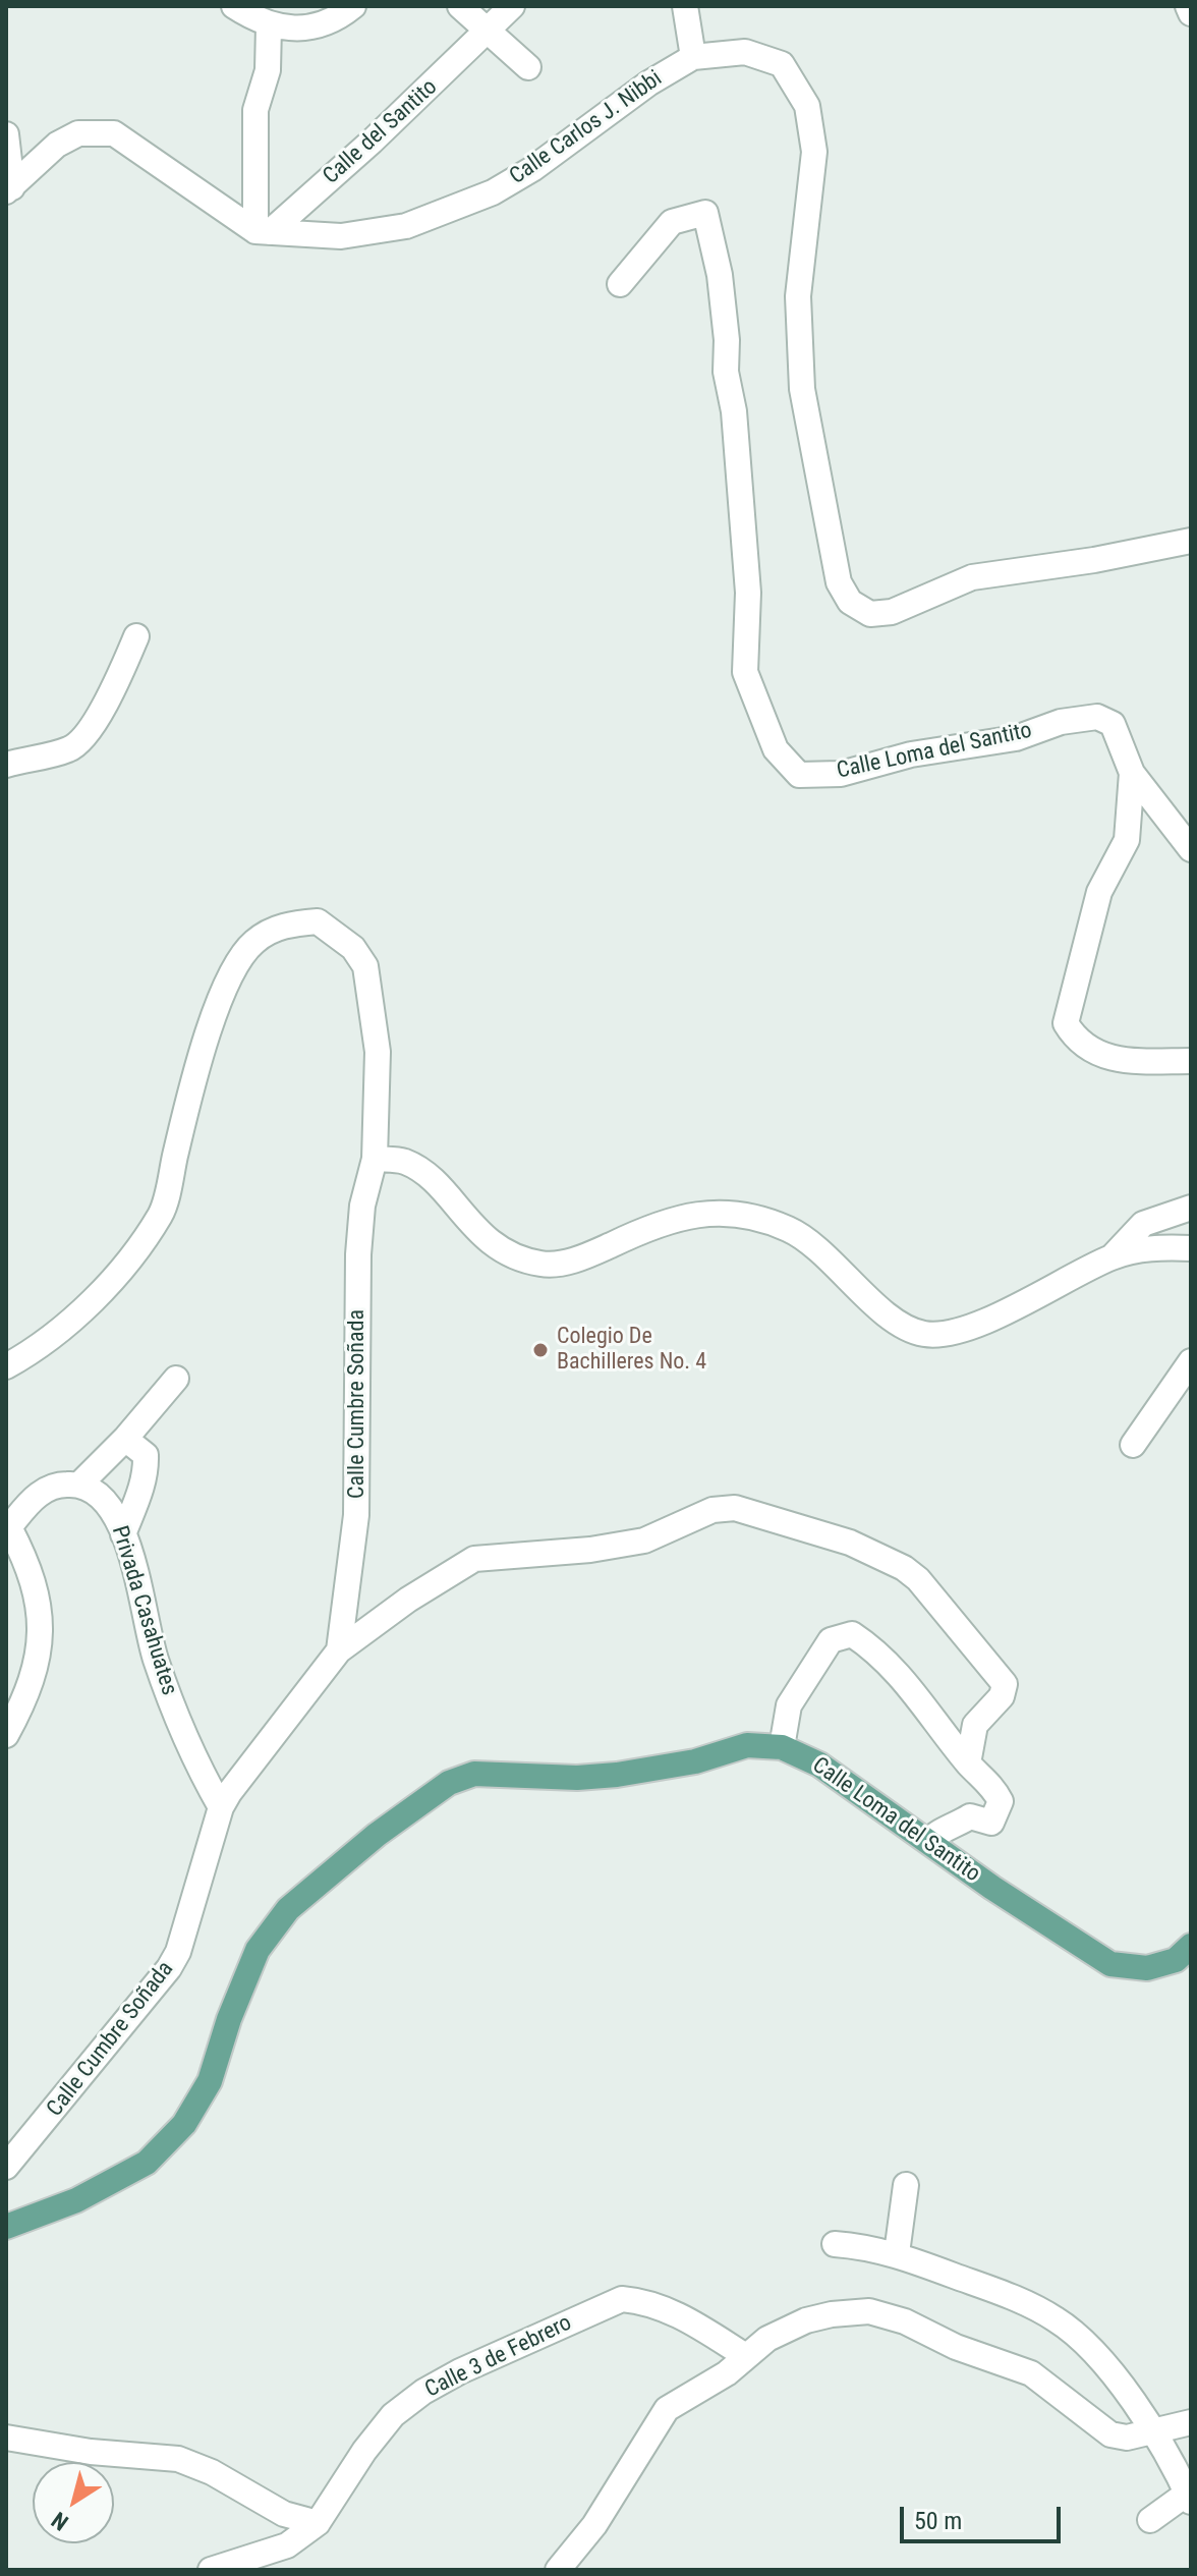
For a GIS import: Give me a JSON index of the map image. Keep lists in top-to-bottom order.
{
  "streets": {
    "main road": ["Calle Loma del Santito"],
    "street": [
      "Calle Carlos J. Nibbi",
      "Calle del Santito",
      "Calle Cumbre Soñada",
      "Privada Casahuates",
      "Calle 3 de Febrero"
    ]
  },
  "crossings": [
    ["Calle Carlos J. Nibbi", "Calle del Santito"],
    ["Calle Cumbre Soñada", "Privada Casahuates"]
  ],
  "places": ["Colegio De Bachilleres No. 4"],
  "scale_bar": "50 m",
  "north": "bottom left"
}
